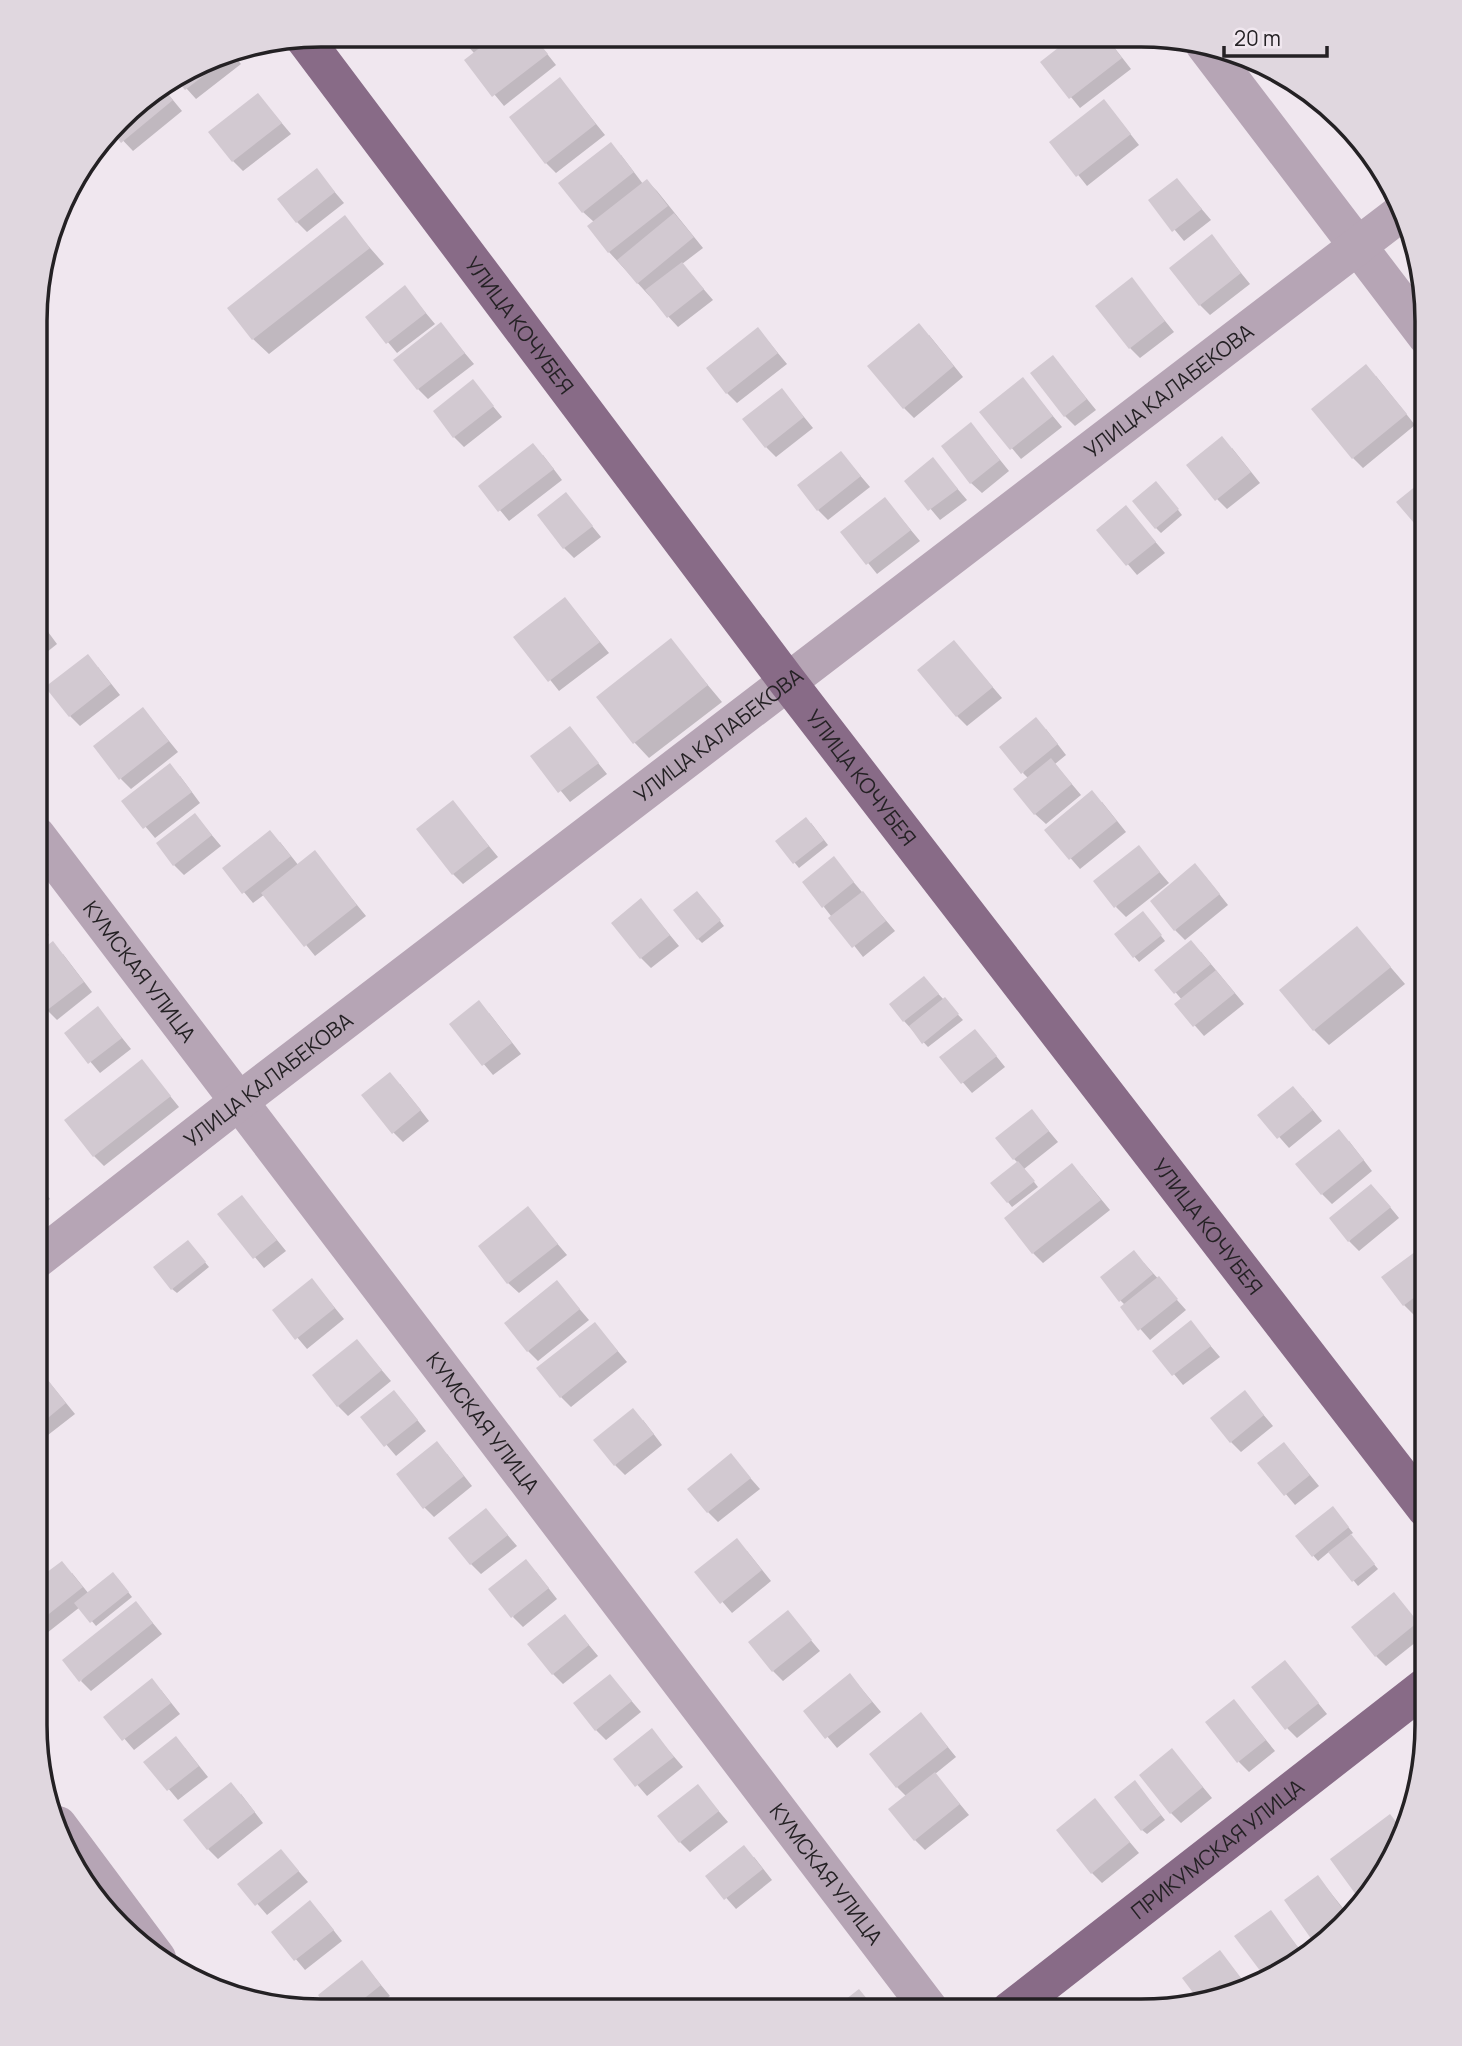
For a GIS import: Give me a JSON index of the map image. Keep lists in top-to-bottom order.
{
  "streets": {
    "main road": ["УЛИЦА КОЧУБЕЯ", "ПРИКУМСКАЯ УЛИЦА"],
    "street": ["УЛИЦА КАЛАБЕКОВА", "КУМСКАЯ УЛИЦА"]
  },
  "crossings": [
    ["УЛИЦА КОЧУБЕЯ", "УЛИЦА КАЛАБЕКОВА"],
    ["УЛИЦА КАЛАБЕКОВА", "КУМСКАЯ УЛИЦА"]
  ],
  "scale_bar": "20 m"
}
